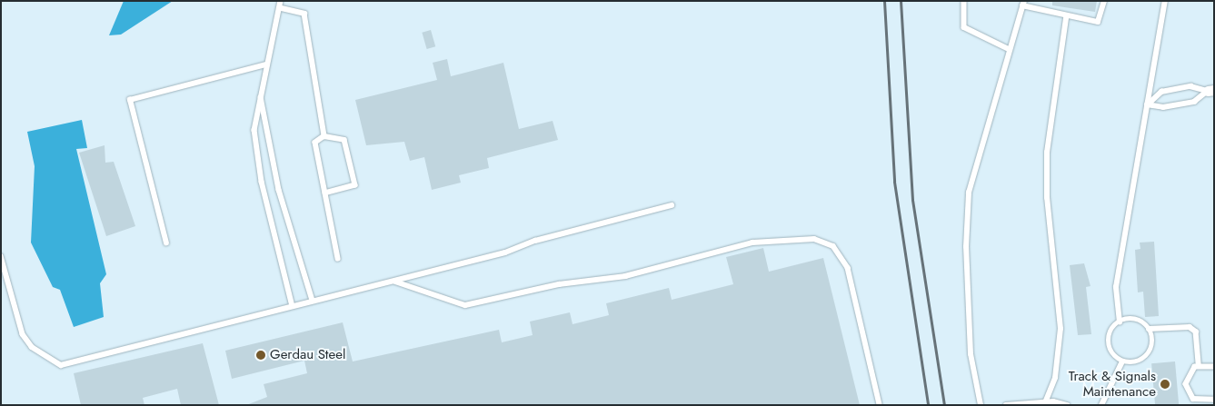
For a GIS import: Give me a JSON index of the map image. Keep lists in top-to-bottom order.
{
  "places": ["Gerdau Steel", "Track & Signals Maintenance"]
}
